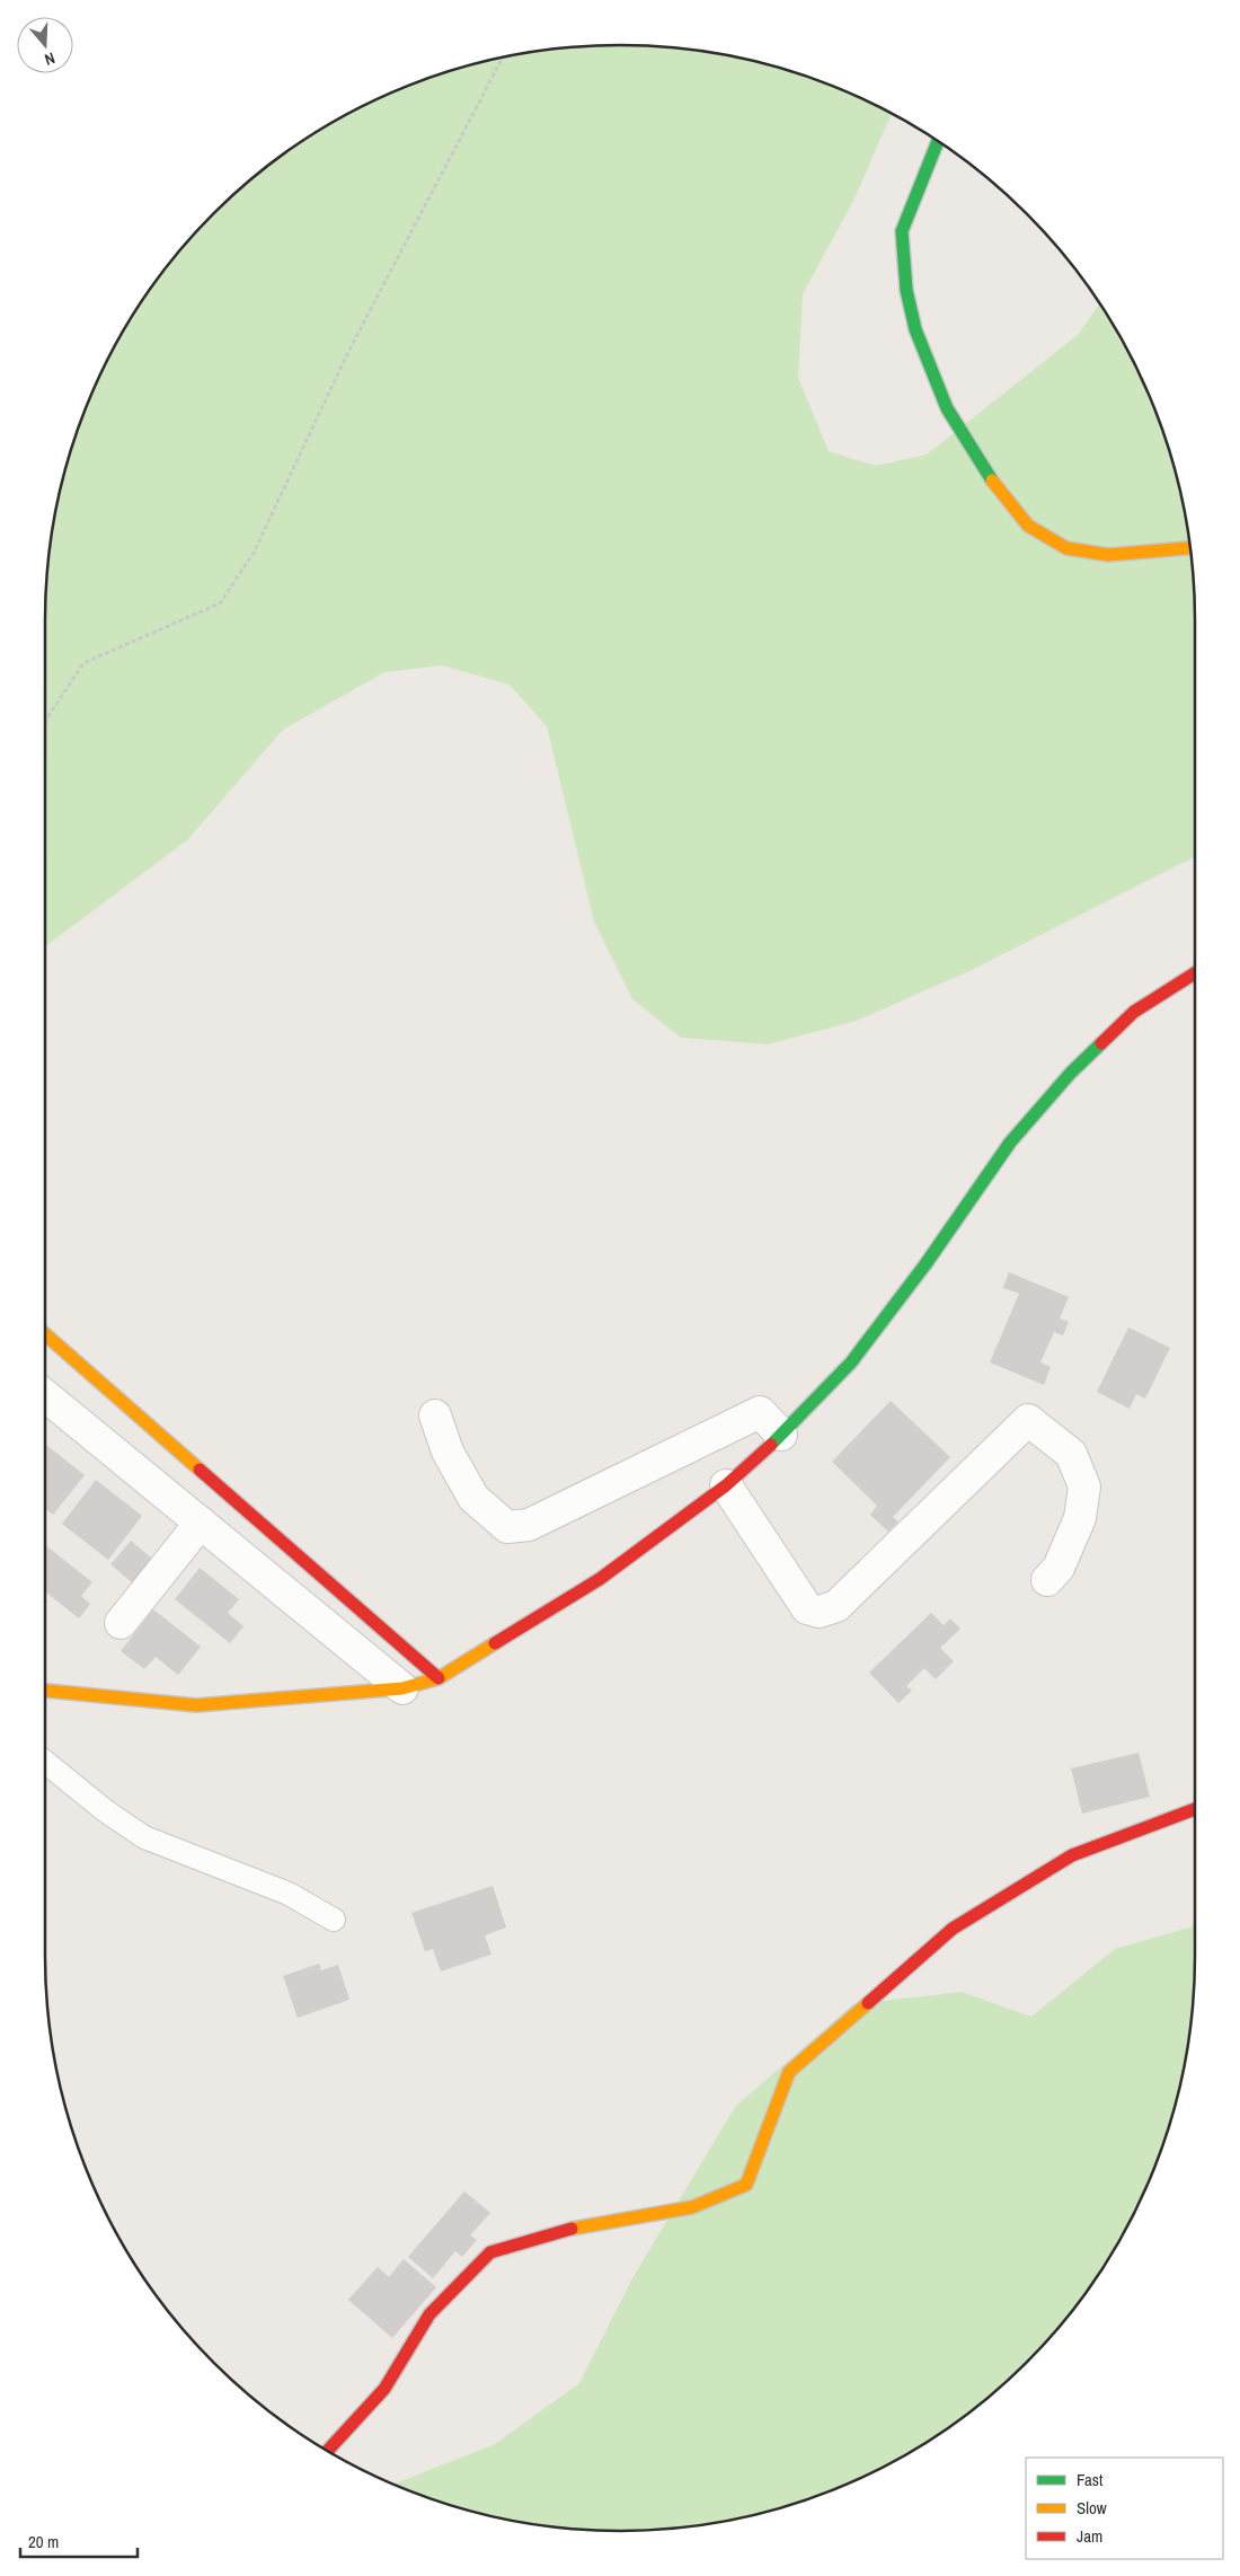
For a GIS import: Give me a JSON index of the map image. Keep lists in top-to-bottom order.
{
  "legend": ["Fast", "Slow", "Jam"],
  "scale_bar": "20 m",
  "north": "bottom"
}
